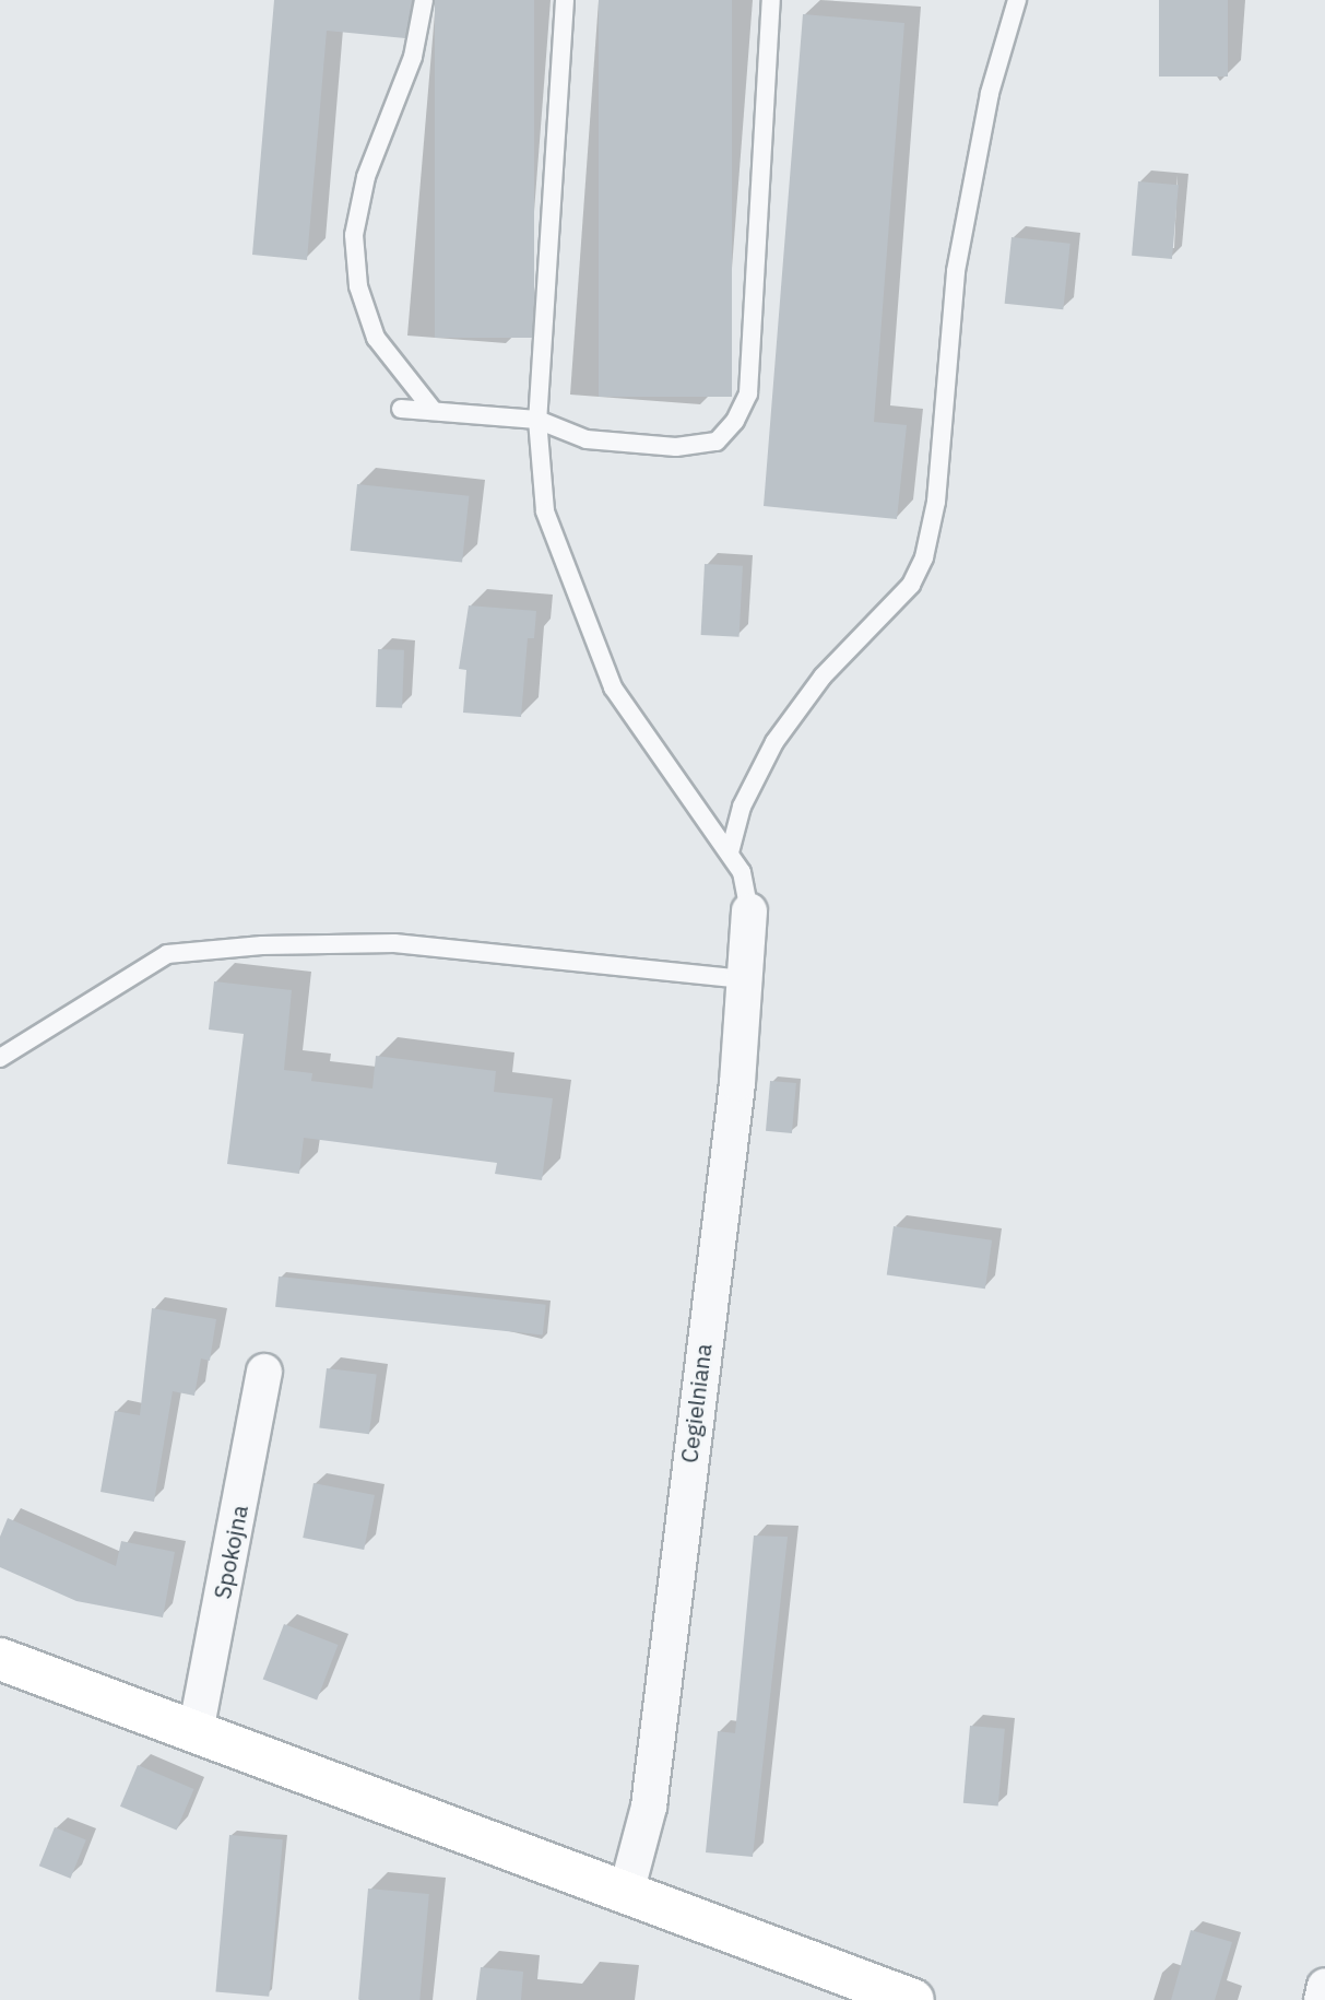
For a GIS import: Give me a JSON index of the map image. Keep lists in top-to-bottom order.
{
  "streets": {
    "street": ["Cegielniana", "Spokojna"]
  }
}
